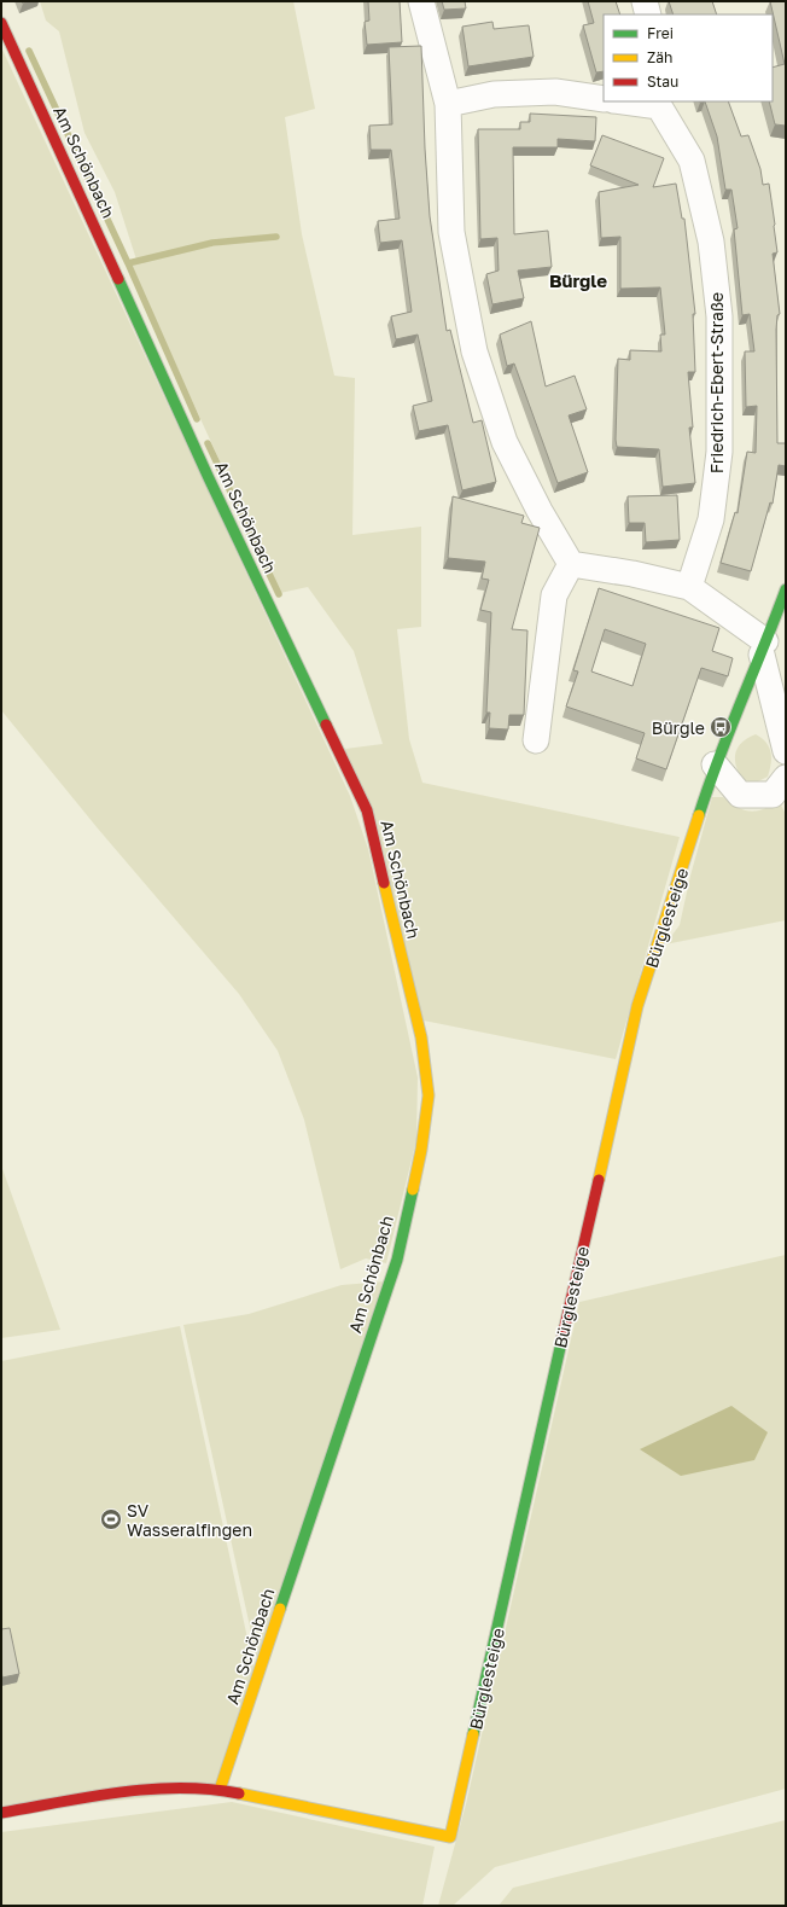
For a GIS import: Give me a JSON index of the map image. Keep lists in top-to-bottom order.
{
  "streets": {
    "street": ["Am Schönbach", "Friedrich-Ebert-Straße", "Bürglesteige"]
  },
  "crossings": [
    ["Am Schönbach", "Bürglesteige"]
  ],
  "districts": ["Bürgle"],
  "places": {
    "bus stop": ["Bürgle"],
    "sports": ["SV Wasseralfingen"]
  },
  "legend": ["Frei", "Zäh", "Stau"]
}
